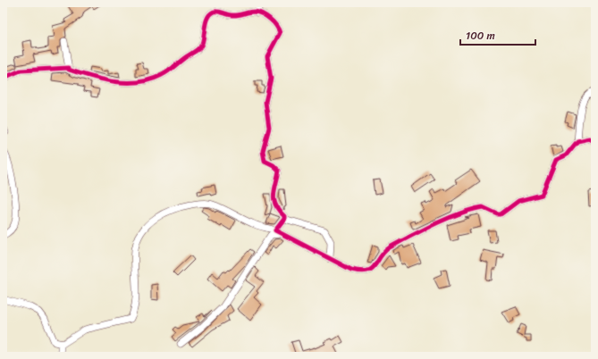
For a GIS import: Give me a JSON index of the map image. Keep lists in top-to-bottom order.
{
  "scale_bar": "100 m"
}
